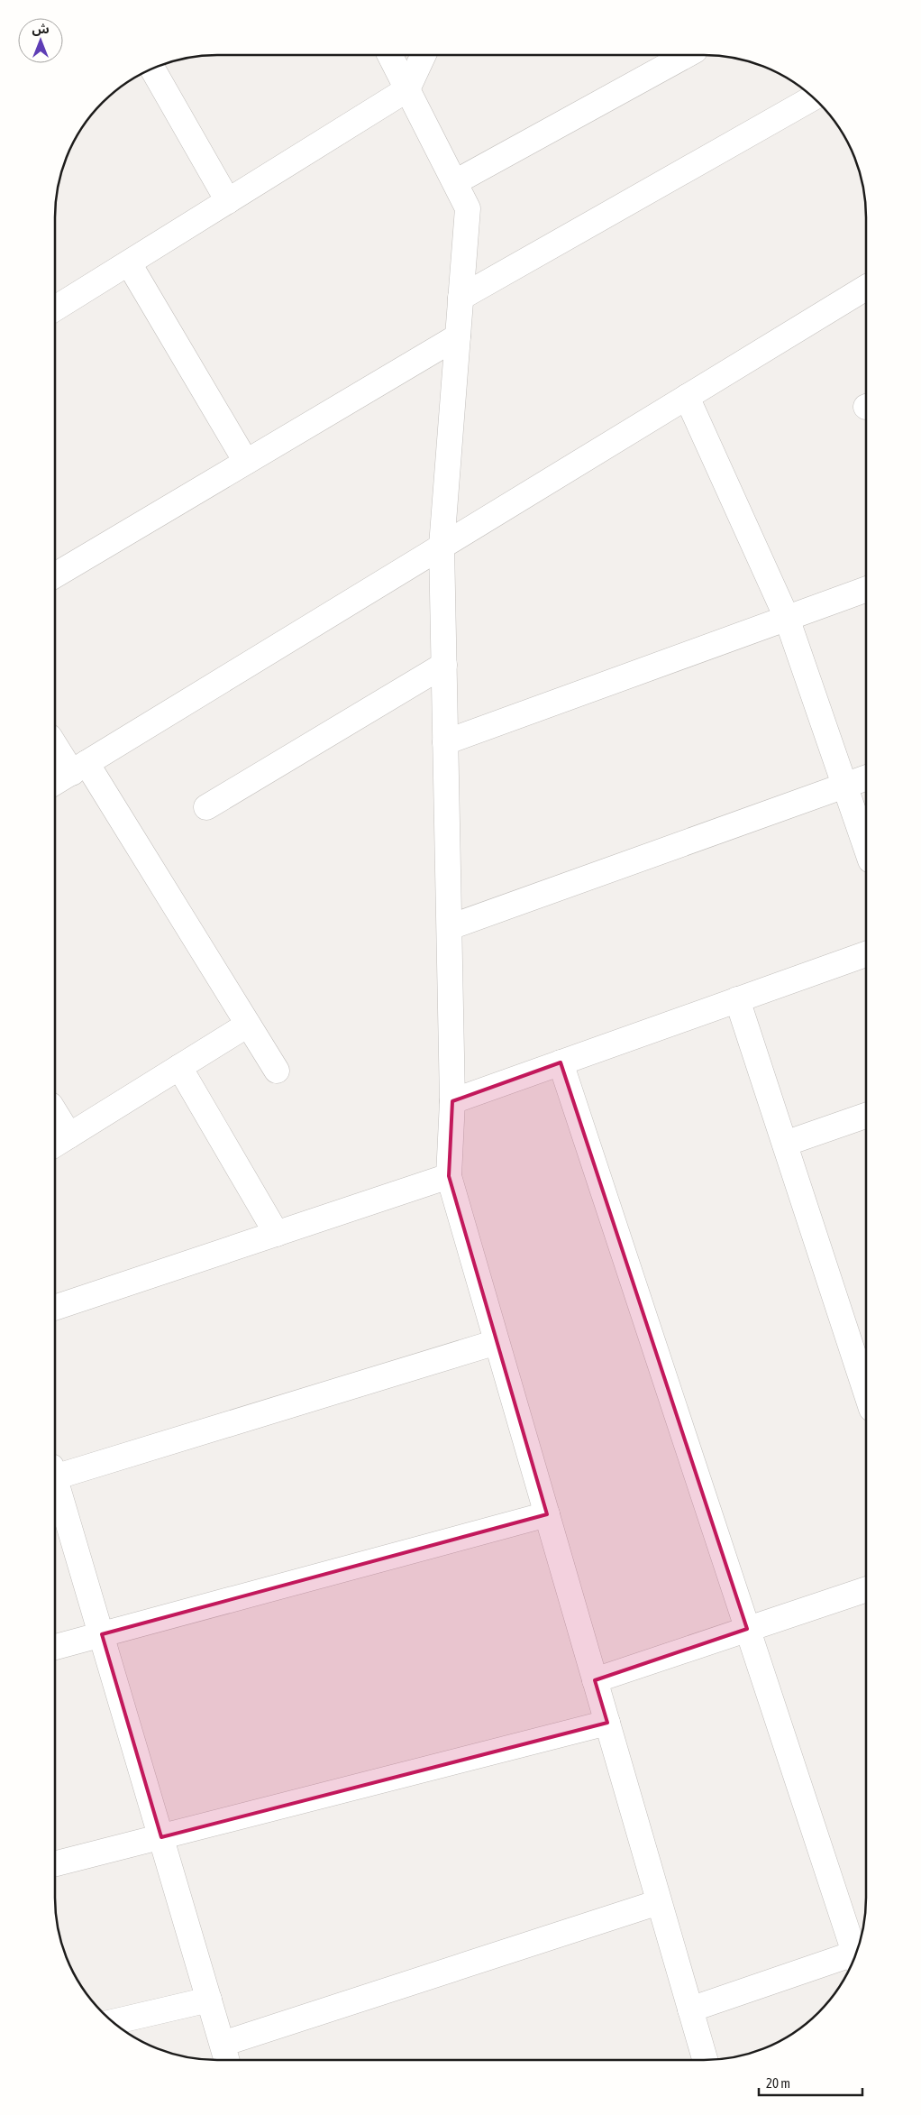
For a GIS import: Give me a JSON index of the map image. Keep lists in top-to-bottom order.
{
  "scale_bar": "20 m",
  "north": "top"
}
